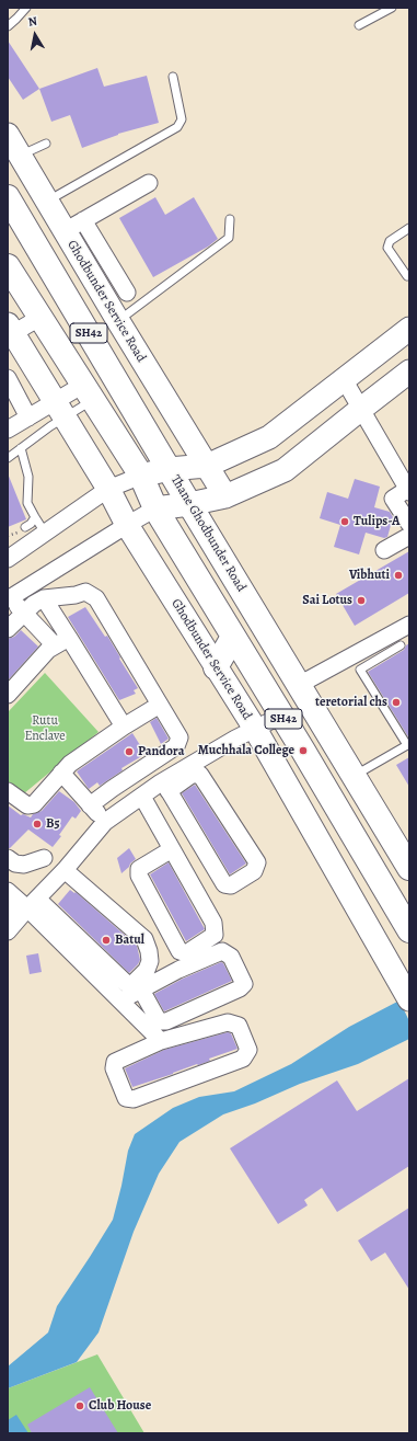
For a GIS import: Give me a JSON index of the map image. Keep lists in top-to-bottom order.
{
  "streets": {
    "main road": ["SH42", "Thane Ghodbunder Road"],
    "street": ["Ghodbunder Service Road"]
  },
  "parks": ["Rutu Enclave"],
  "places": [
    "Tulips-A",
    "Vibhuti",
    "Sai Lotus",
    "teretorial chs",
    "Muchhala College",
    "Pandora",
    "B5",
    "Batul",
    "Club House"
  ],
  "north": "top"
}
